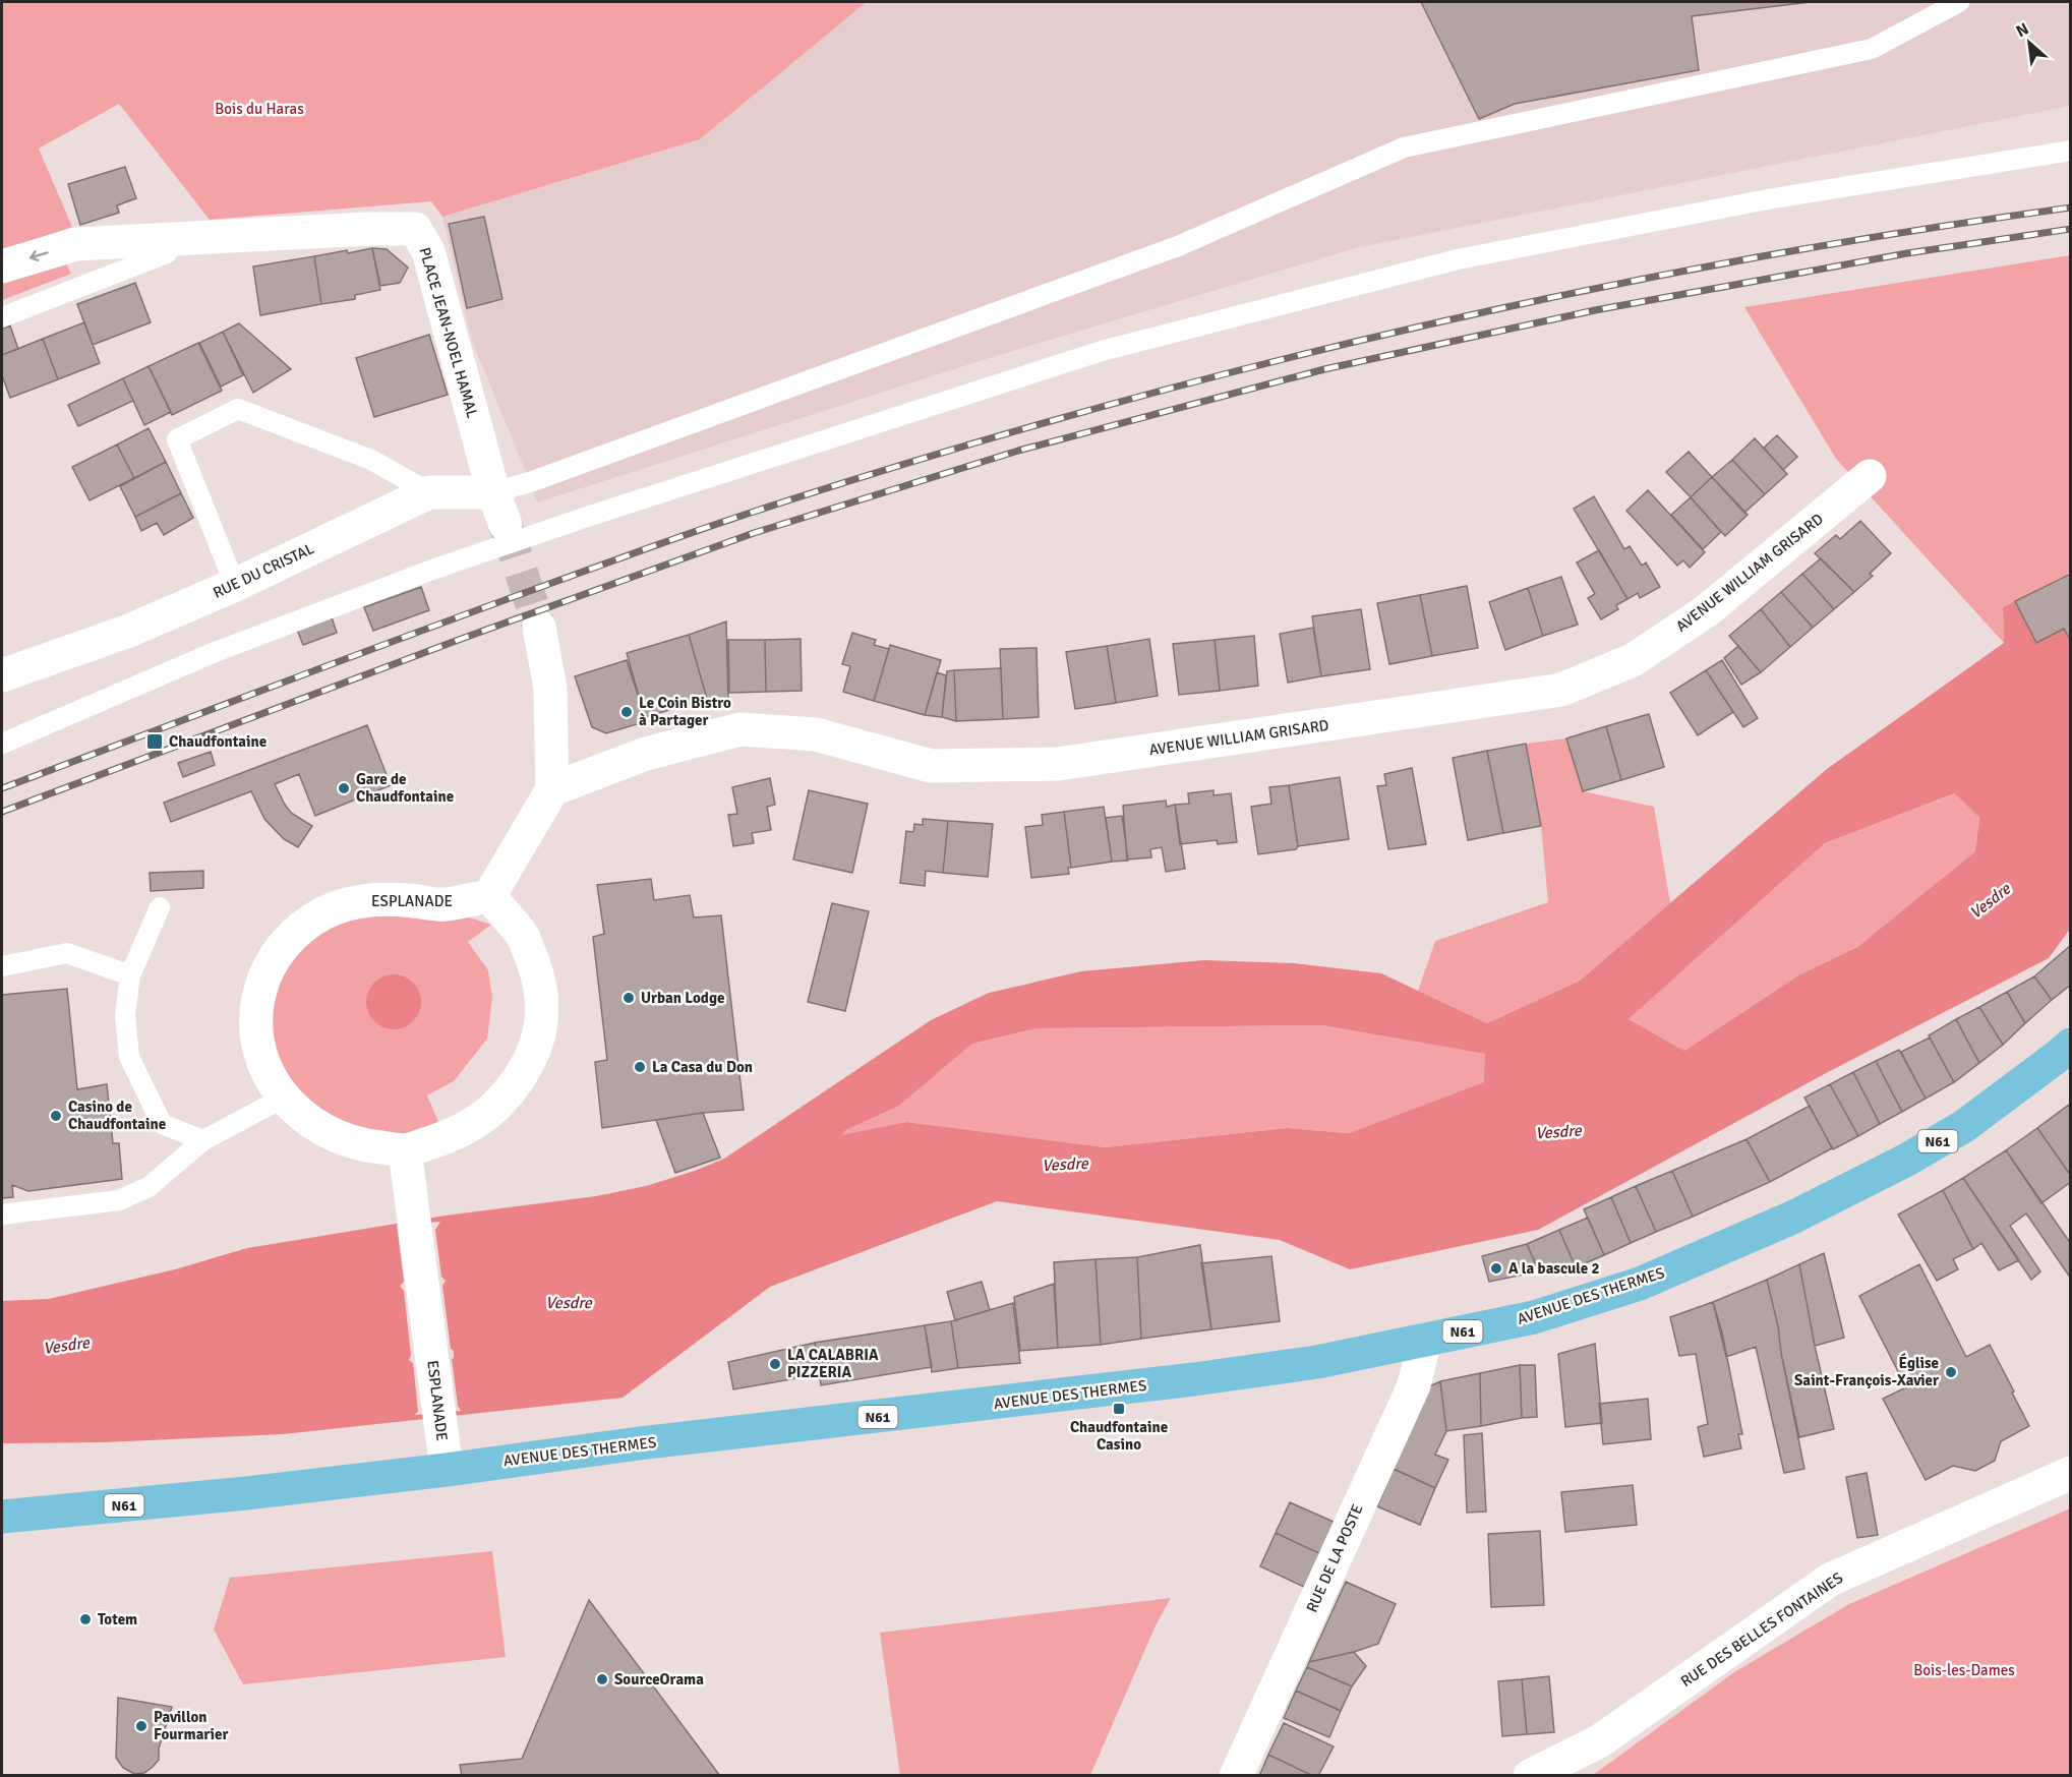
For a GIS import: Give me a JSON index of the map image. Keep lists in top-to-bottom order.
{
  "streets": {
    "main road": ["N61", "AVENUE DES THERMES"],
    "street": [
      "PLACE JEAN-NOEL HAMAL",
      "RUE DU CRISTAL",
      "AVENUE WILLIAM GRISARD",
      "ESPLANADE",
      "RUE DE LA POSTE",
      "RUE DES BELLES FONTAINES"
    ]
  },
  "crossings": [
    ["PLACE JEAN-NOEL HAMAL", "RUE DU CRISTAL"],
    ["ESPLANADE", "AVENUE DES THERMES"],
    ["AVENUE DES THERMES", "RUE DE LA POSTE"]
  ],
  "water": ["Vesdre"],
  "parks": ["Bois du Haras", "Bois-les-Dames"],
  "places": {
    "other": [
      "Le Coin Bistro à Partager",
      "Gare de Chaudfontaine",
      "Urban Lodge",
      "La Casa du Don",
      "Casino de Chaudfontaine",
      "A la bascule 2",
      "LA CALABRIA PIZZERIA",
      "Église Saint-François-Xavier",
      "Totem",
      "SourceOrama",
      "Pavillon Fourmarier"
    ],
    "transit": ["Chaudfontaine", "Chaudfontaine Casino"]
  },
  "north": "top left"
}
